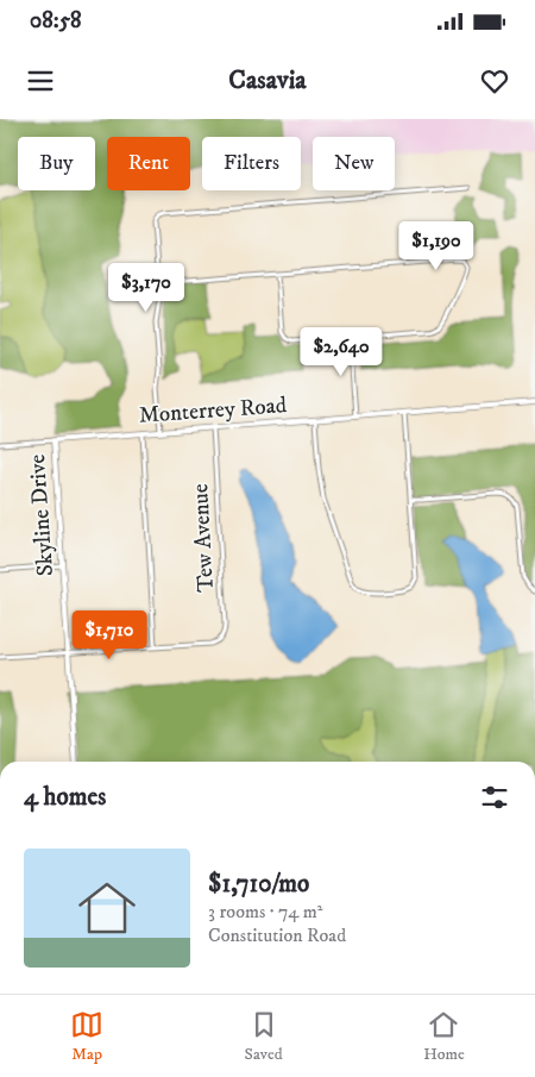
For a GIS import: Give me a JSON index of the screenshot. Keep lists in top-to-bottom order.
{
  "streets": {
    "street": ["Monterrey Road", "Skyline Drive", "Tew Avenue"]
  },
  "crossings": [
    ["Monterrey Road", "Skyline Drive"],
    ["Monterrey Road", "Tew Avenue"]
  ],
  "page": {
    "status": "08:58",
    "header": "Casavia",
    "chip": [
      "Buy",
      "Rent",
      "Filters",
      "New"
    ],
    "price": [
      "$1,190",
      "$3,170",
      "$2,640",
      "$1,710"
    ],
    "heading": "4 homes",
    "list": [
      {
        "name": "$1,710/mo",
        "note": "3 rooms · 74 m² · Constitution Road"
      }
    ],
    "tabs": ["Map", "Saved", "Home"]
  }
}
